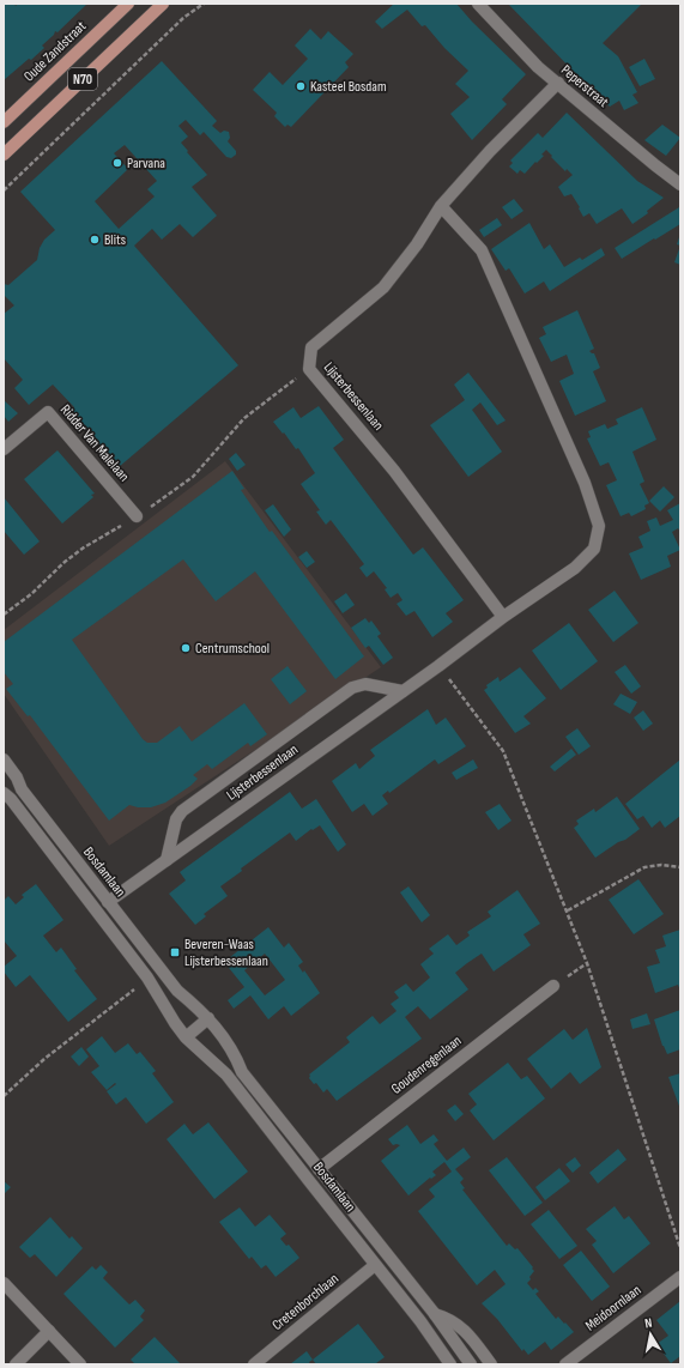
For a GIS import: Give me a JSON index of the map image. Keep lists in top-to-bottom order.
{
  "streets": {
    "main road": ["Oude Zandstraat", "N70"],
    "street": [
      "Peperstraat",
      "Lijsterbessenlaan",
      "Ridder Van Malelaan",
      "Bosdamlaan",
      "Goudenregenlaan",
      "Cretenborchlaan",
      "Meidoornlaan"
    ]
  },
  "crossings": [
    ["Peperstraat", "Lijsterbessenlaan"],
    ["Lijsterbessenlaan", "Bosdamlaan"],
    ["Bosdamlaan", "Goudenregenlaan"],
    ["Bosdamlaan", "Cretenborchlaan"]
  ],
  "places": {
    "other": [
      "Kasteel Bosdam",
      "Parvana",
      "Blits",
      "Centrumschool"
    ],
    "transit": ["Beveren-Waas Lijsterbessenlaan"]
  },
  "north": "top"
}
